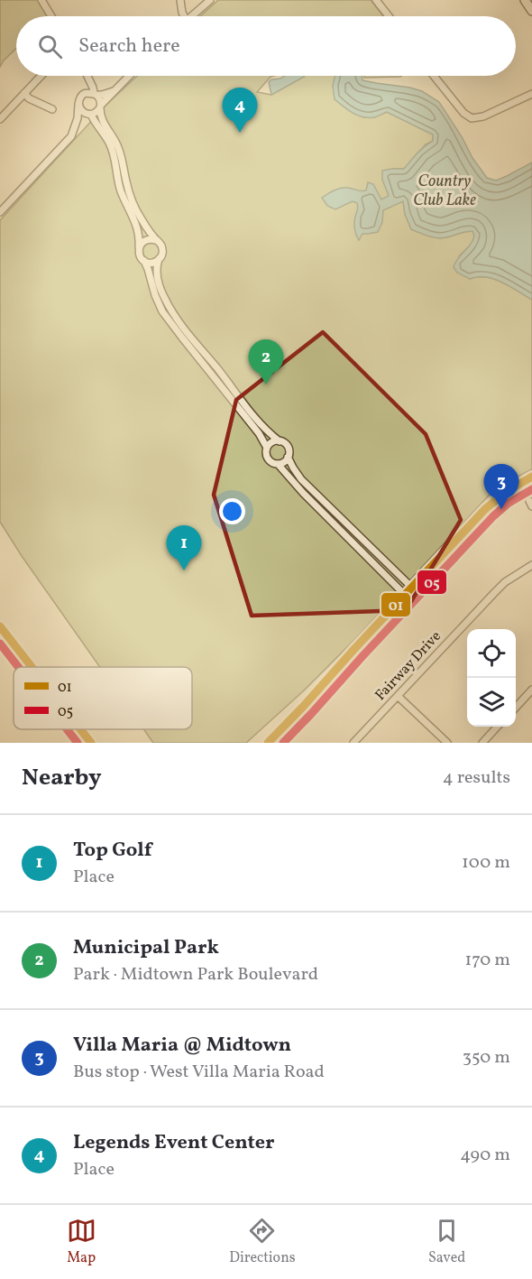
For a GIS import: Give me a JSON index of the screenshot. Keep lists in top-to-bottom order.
{
  "streets": {
    "street": ["Fairway Drive"]
  },
  "water": ["Country Club Lake"],
  "lines": ["transit line 01", "transit line 05"],
  "legend": ["01", "05"],
  "page": {
    "search": "Search here",
    "pins": [
      "4",
      "2",
      "3",
      "1"
    ],
    "heading": ["Nearby", "4 results"],
    "list": [
      {
        "mark": "1",
        "name": "Top Golf",
        "note": "Place",
        "value": "100 m"
      },
      {
        "mark": "2",
        "name": "Municipal Park",
        "note": "Park · Midtown Park Boulevard",
        "value": "170 m"
      },
      {
        "mark": "3",
        "name": "Villa Maria @ Midtown",
        "note": "Bus stop · West Villa Maria Road",
        "value": "350 m"
      },
      {
        "mark": "4",
        "name": "Legends Event Center",
        "note": "Place",
        "value": "490 m"
      }
    ],
    "nav": ["Map", "Directions", "Saved"]
  }
}
